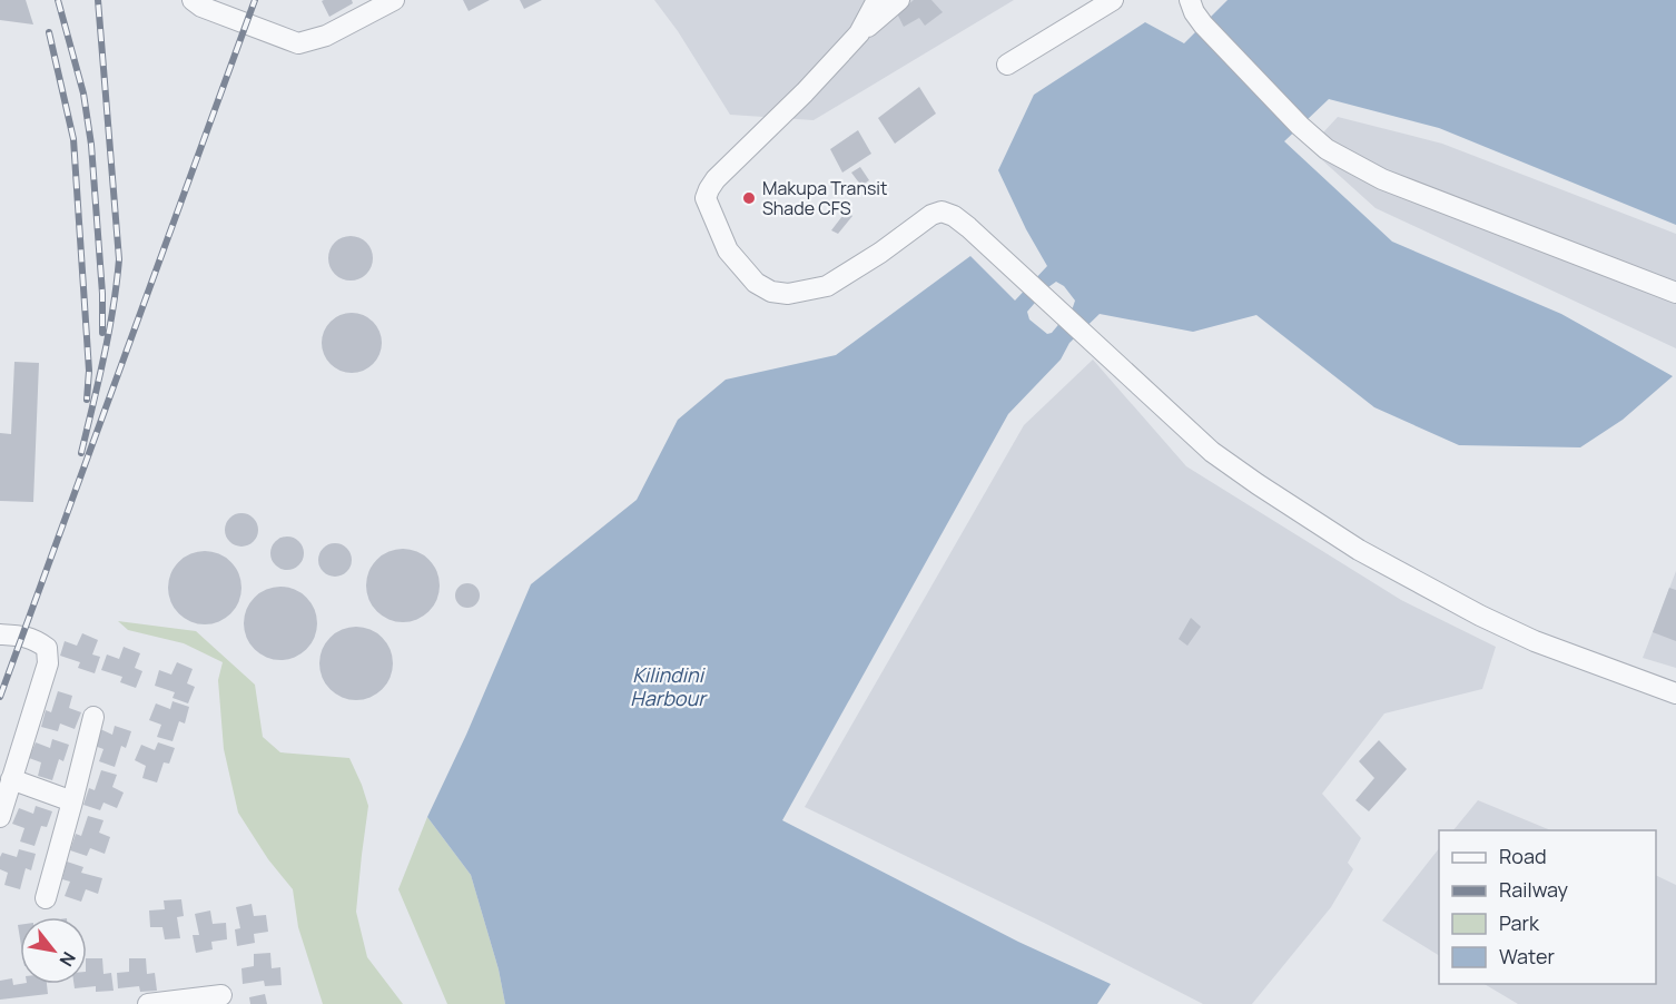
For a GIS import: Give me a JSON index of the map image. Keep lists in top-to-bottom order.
{
  "water": ["Kilindini Harbour"],
  "places": ["Makupa Transit Shade CFS"],
  "legend": [
    "Road",
    "Railway",
    "Park",
    "Water"
  ],
  "north": "bottom right"
}
